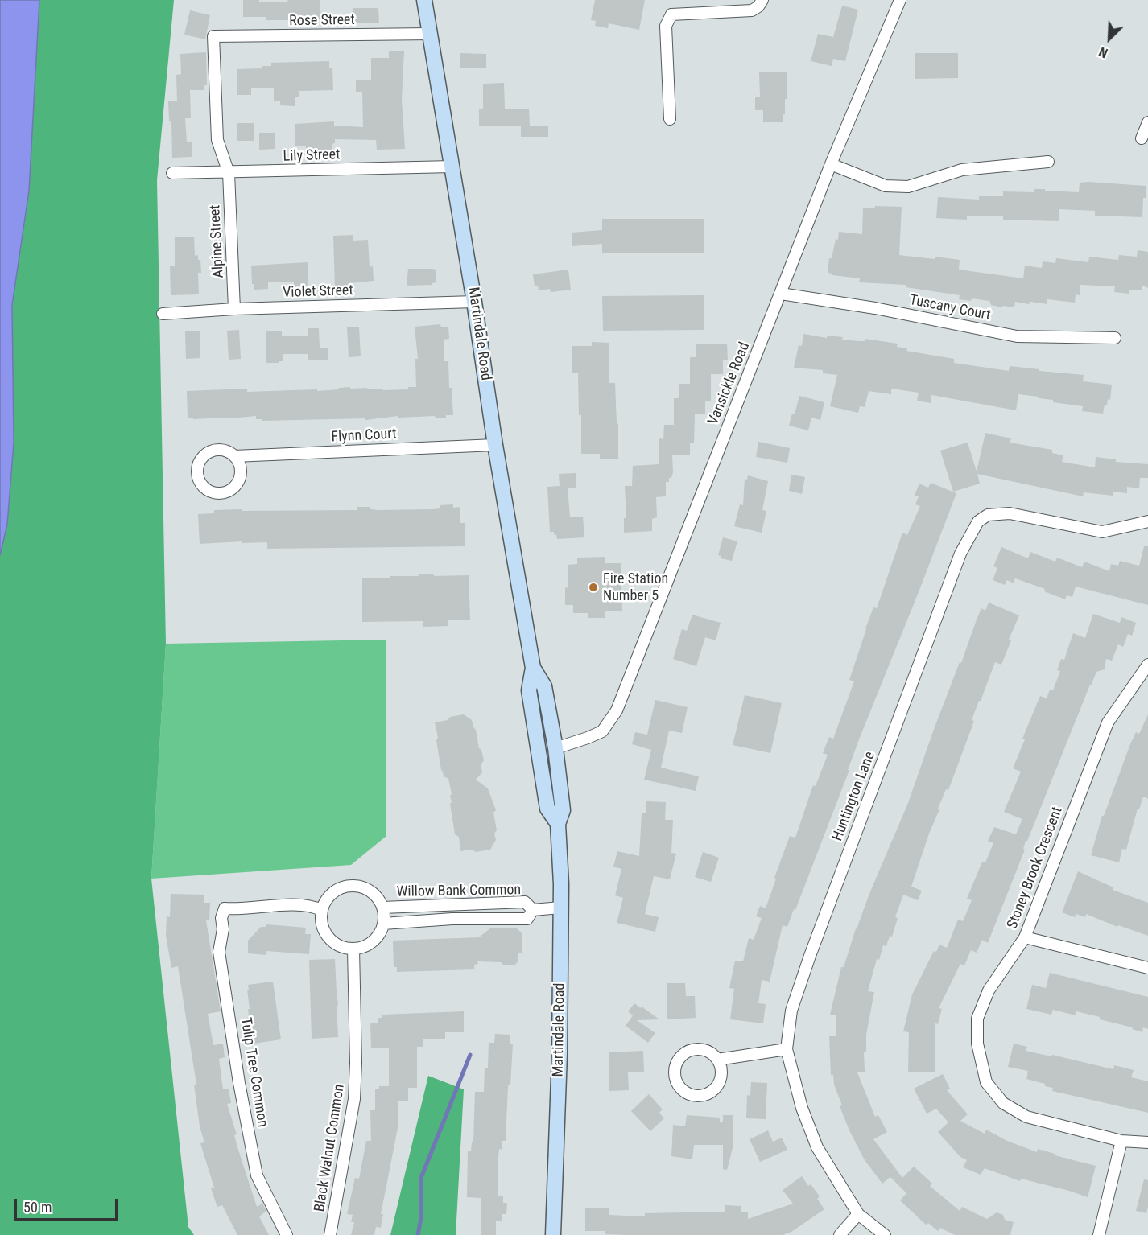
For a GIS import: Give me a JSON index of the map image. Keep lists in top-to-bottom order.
{
  "streets": {
    "main road": ["Martindale Road"],
    "street": [
      "Rose Street",
      "Lily Street",
      "Alpine Street",
      "Violet Street",
      "Tuscany Court",
      "Vansickle Road",
      "Flynn Court",
      "Huntington Lane",
      "Stoney Brook Crescent",
      "Willow Bank Common",
      "Tulip Tree Common",
      "Black Walnut Common"
    ]
  },
  "crossings": [
    ["Rose Street", "Alpine Street"],
    ["Rose Street", "Martindale Road"],
    ["Lily Street", "Alpine Street"],
    ["Lily Street", "Martindale Road"],
    ["Alpine Street", "Violet Street"],
    ["Violet Street", "Martindale Road"],
    ["Tuscany Court", "Vansickle Road"],
    ["Martindale Road", "Vansickle Road"],
    ["Martindale Road", "Flynn Court"],
    ["Martindale Road", "Willow Bank Common"],
    ["Willow Bank Common", "Tulip Tree Common"],
    ["Willow Bank Common", "Black Walnut Common"],
    ["Tulip Tree Common", "Black Walnut Common"]
  ],
  "places": ["Fire Station Number 5"],
  "scale_bar": "50 m",
  "north": "bottom left"
}
